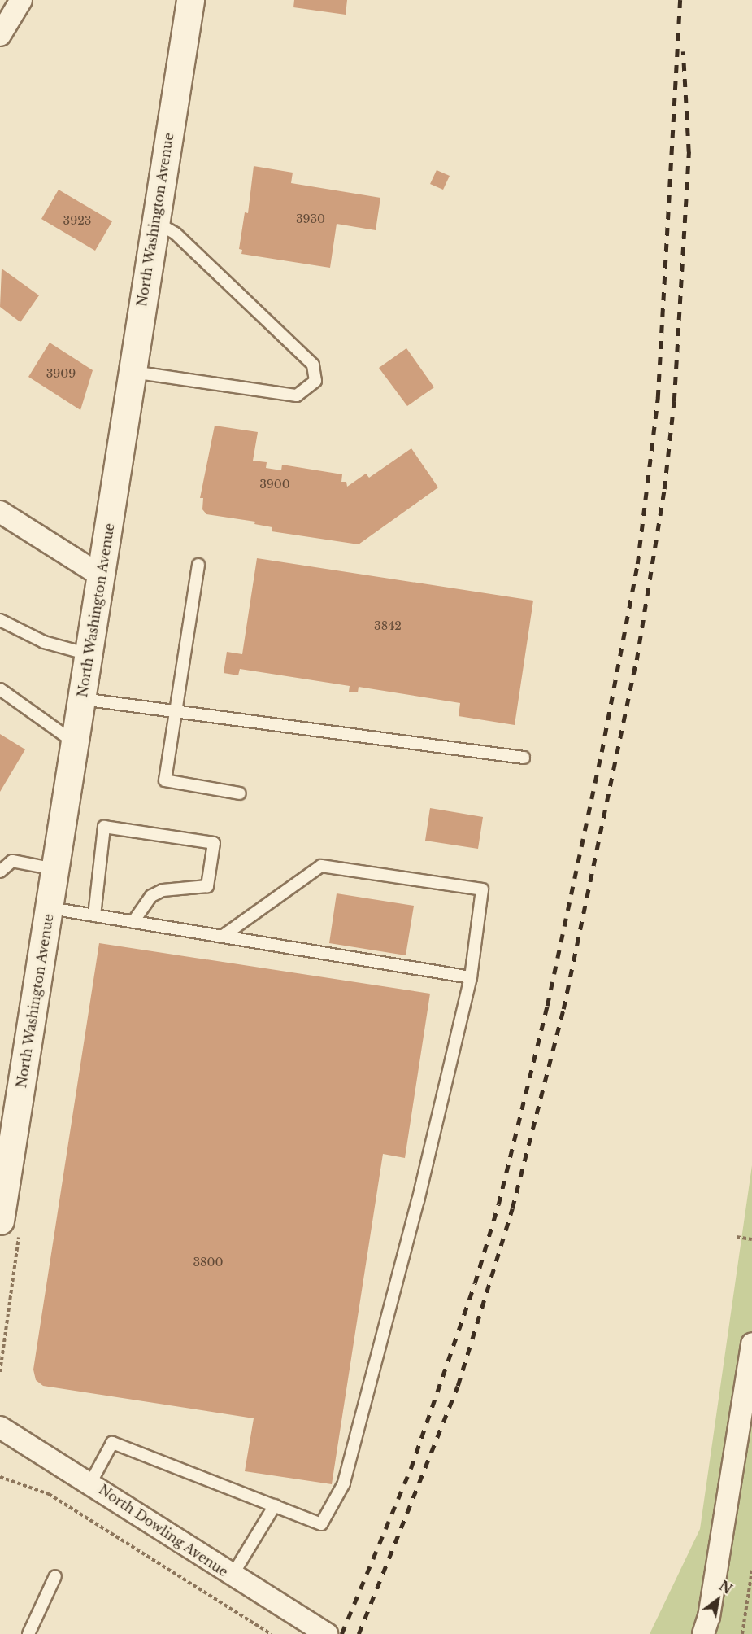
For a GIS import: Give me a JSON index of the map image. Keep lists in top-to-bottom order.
{
  "streets": {
    "street": ["North Washington Avenue", "North Dowling Avenue"]
  },
  "house_numbers": [
    "3930",
    "3923",
    "3909",
    "3900",
    "3842",
    "3800"
  ],
  "north": "top right"
}
